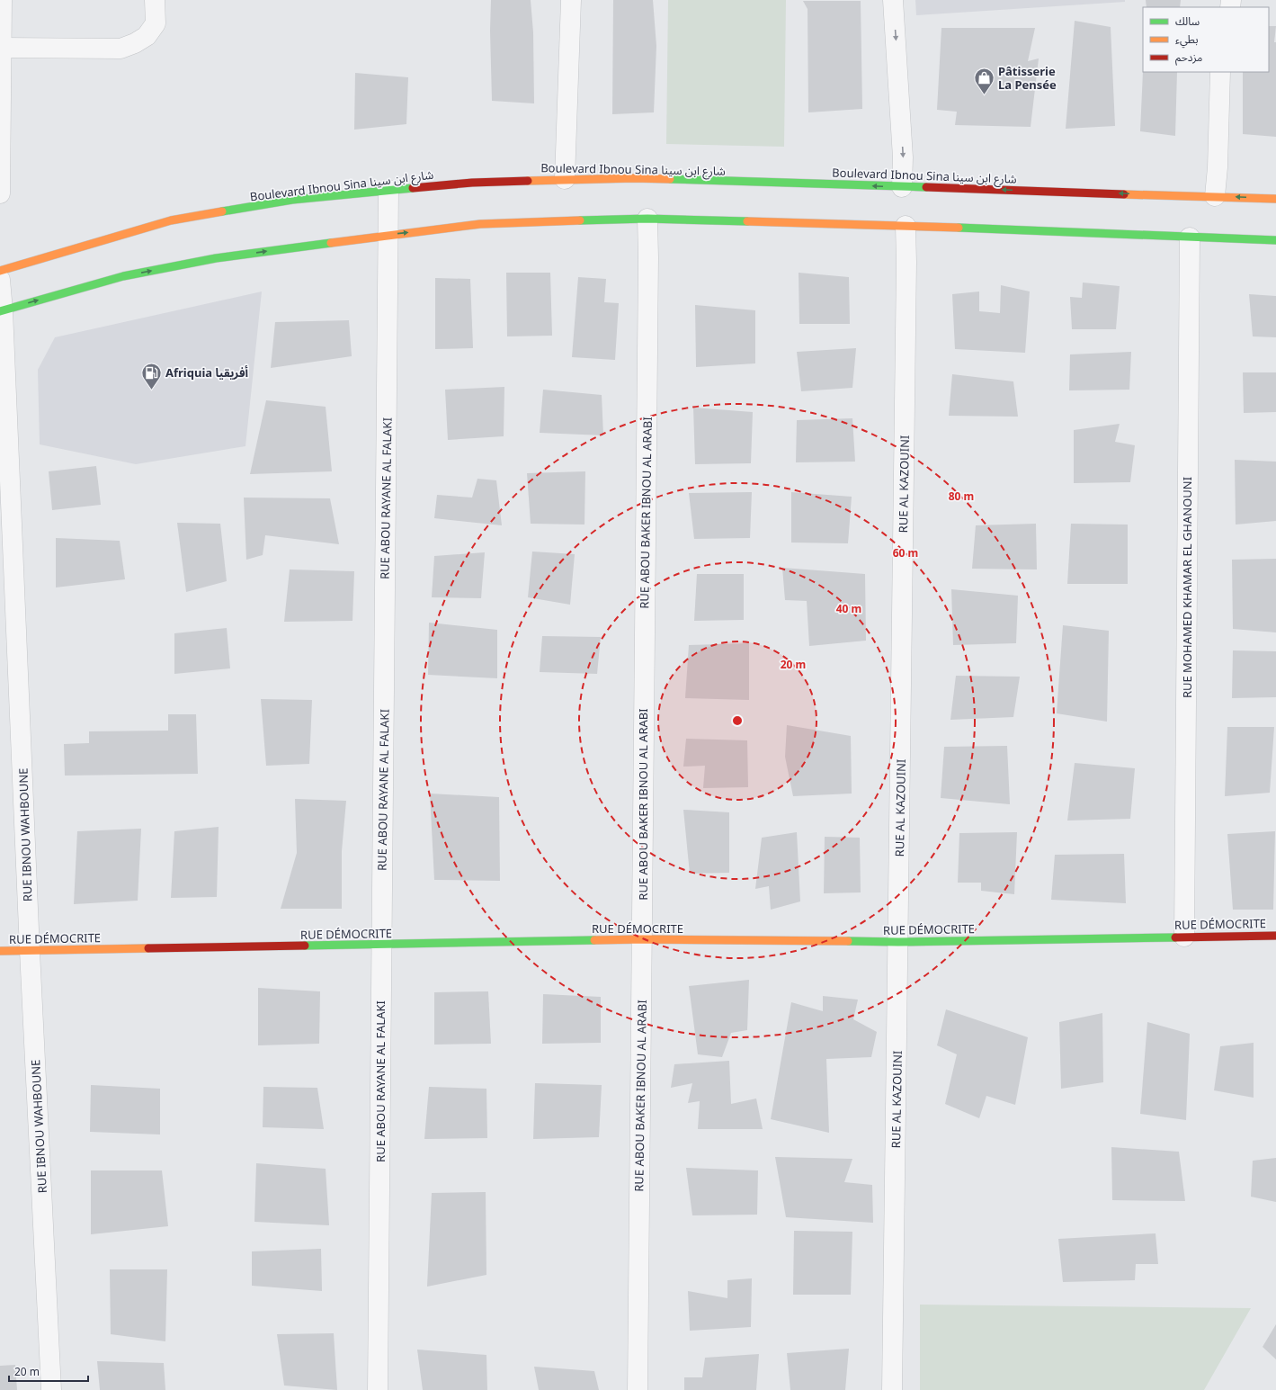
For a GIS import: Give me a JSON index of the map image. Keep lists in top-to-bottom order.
{
  "streets": {
    "main road": ["Boulevard Ibnou Sina شارع ابن سينا", "RUE DÉMOCRITE"],
    "street": [
      "RUE AL KAZOUINI",
      "RUE ABOU RAYANE AL FALAKI",
      "RUE ABOU BAKER IBNOU AL ARABI",
      "RUE MOHAMED KHAMAR EL GHANOUNI",
      "RUE IBNOU WAHBOUNE"
    ]
  },
  "crossings": [
    ["Boulevard Ibnou Sina شارع ابن سينا", "RUE ABOU RAYANE AL FALAKI"],
    ["RUE AL KAZOUINI", "RUE DÉMOCRITE"],
    ["RUE ABOU RAYANE AL FALAKI", "RUE DÉMOCRITE"],
    ["RUE ABOU BAKER IBNOU AL ARABI", "RUE DÉMOCRITE"],
    ["RUE MOHAMED KHAMAR EL GHANOUNI", "RUE DÉMOCRITE"],
    ["RUE IBNOU WAHBOUNE", "RUE DÉMOCRITE"]
  ],
  "places": {
    "shop": ["Pâtisserie La Pensée"],
    "fuel station": ["Afriquia أفريقيا"]
  },
  "legend": ["سالك", "بطيء", "مزدحم"],
  "scale_bar": "20 m",
  "rings": [
    "80 m",
    "60 m",
    "40 m",
    "20 m"
  ]
}
